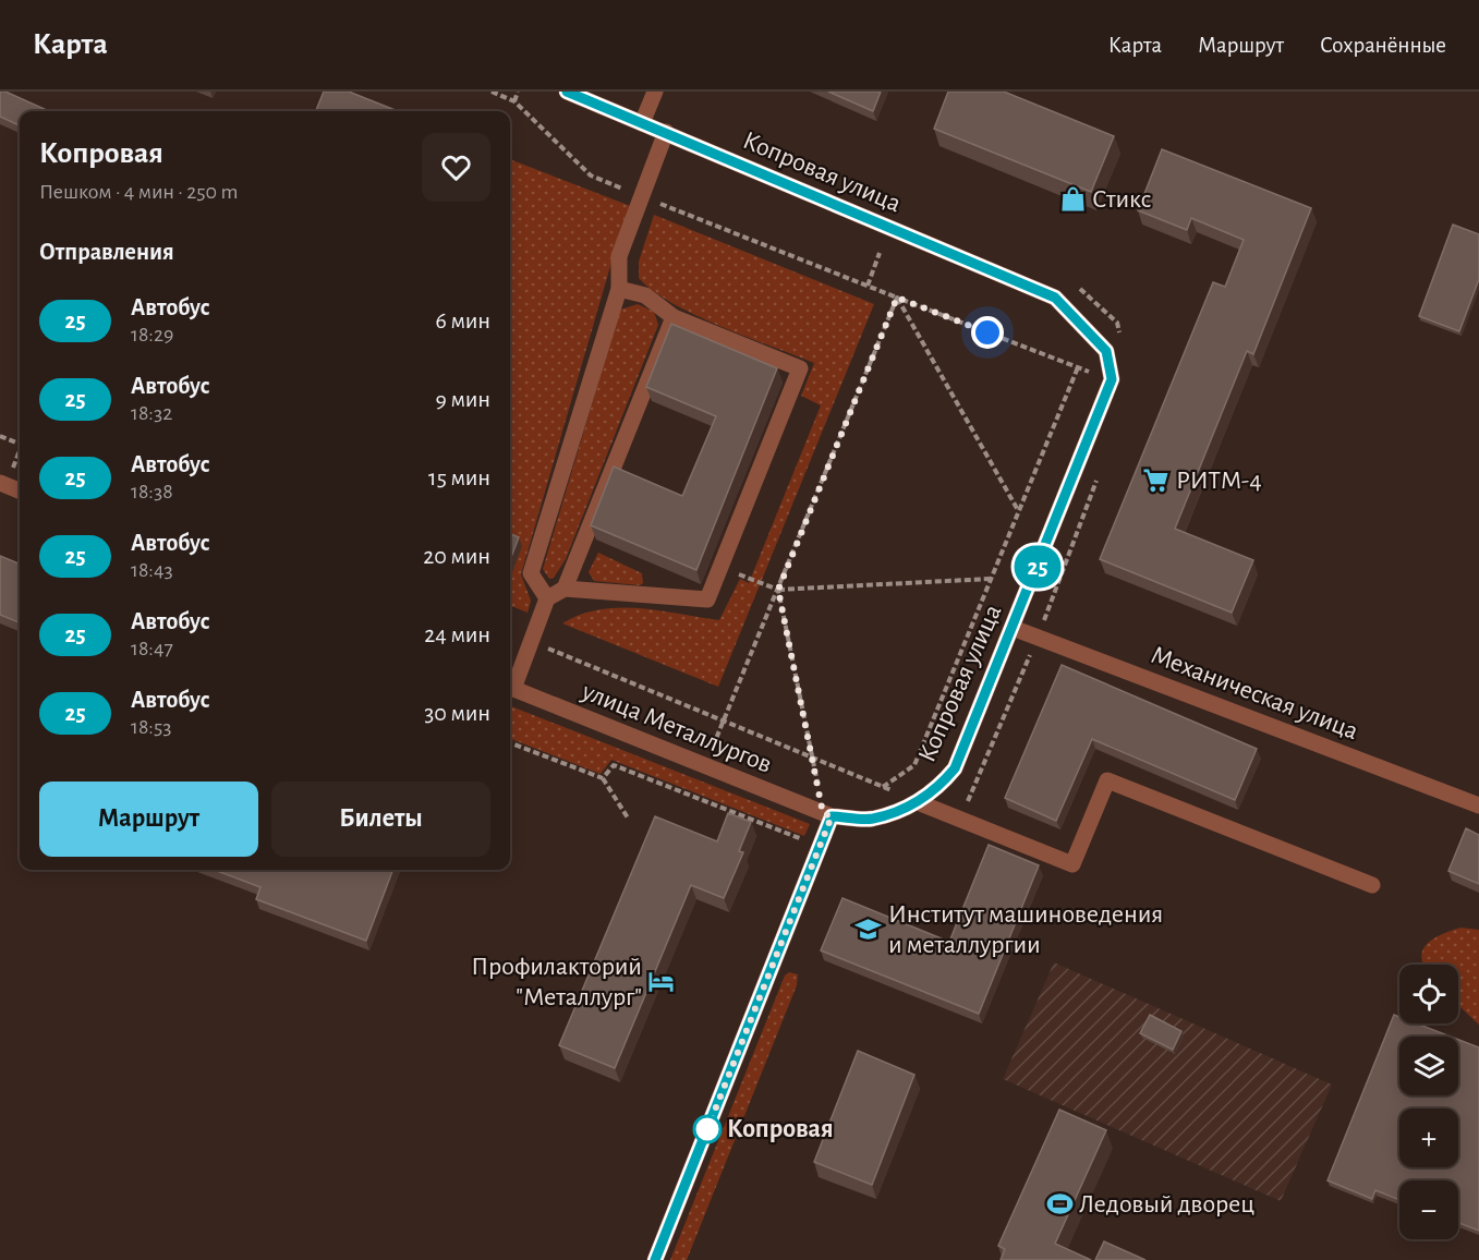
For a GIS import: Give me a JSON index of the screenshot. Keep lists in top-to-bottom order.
{
  "streets": {
    "street": ["Копровая улица", "Механическая улица", "улица Металлургов"]
  },
  "crossings": [
    ["Копровая улица", "Механическая улица"],
    ["Копровая улица", "улица Металлургов"]
  ],
  "places": {
    "shop": ["Стикс"],
    "supermarket": ["РИТМ-4"],
    "school or university": ["Институт машиноведения и металлургии"],
    "hotel": ["Профилакторий \"Металлург\""],
    "other": ["Копровая"],
    "sports": ["Ледовый дворец"]
  },
  "lines": ["bus line 25"],
  "page": {
    "header": "Карта",
    "nav": ["Карта", "Маршрут", "Сохранённые"],
    "on_map": "25",
    "heading": [
      ["Копровая", "Пешком · 4 мин · 250 m"],
      "Отправления"
    ],
    "list": [
      {
        "mark": "25",
        "name": "Автобус",
        "note": "18:29",
        "value": "6 мин"
      },
      {
        "mark": "25",
        "name": "Автобус",
        "note": "18:32",
        "value": "9 мин"
      },
      {
        "mark": "25",
        "name": "Автобус",
        "note": "18:38",
        "value": "15 мин"
      },
      {
        "mark": "25",
        "name": "Автобус",
        "note": "18:43",
        "value": "20 мин"
      },
      {
        "mark": "25",
        "name": "Автобус",
        "note": "18:47",
        "value": "24 мин"
      },
      {
        "mark": "25",
        "name": "Автобус",
        "note": "18:53",
        "value": "30 мин"
      }
    ],
    "buttons": ["Маршрут", "Билеты"],
    "map_buttons": ["+", "−"]
  }
}
